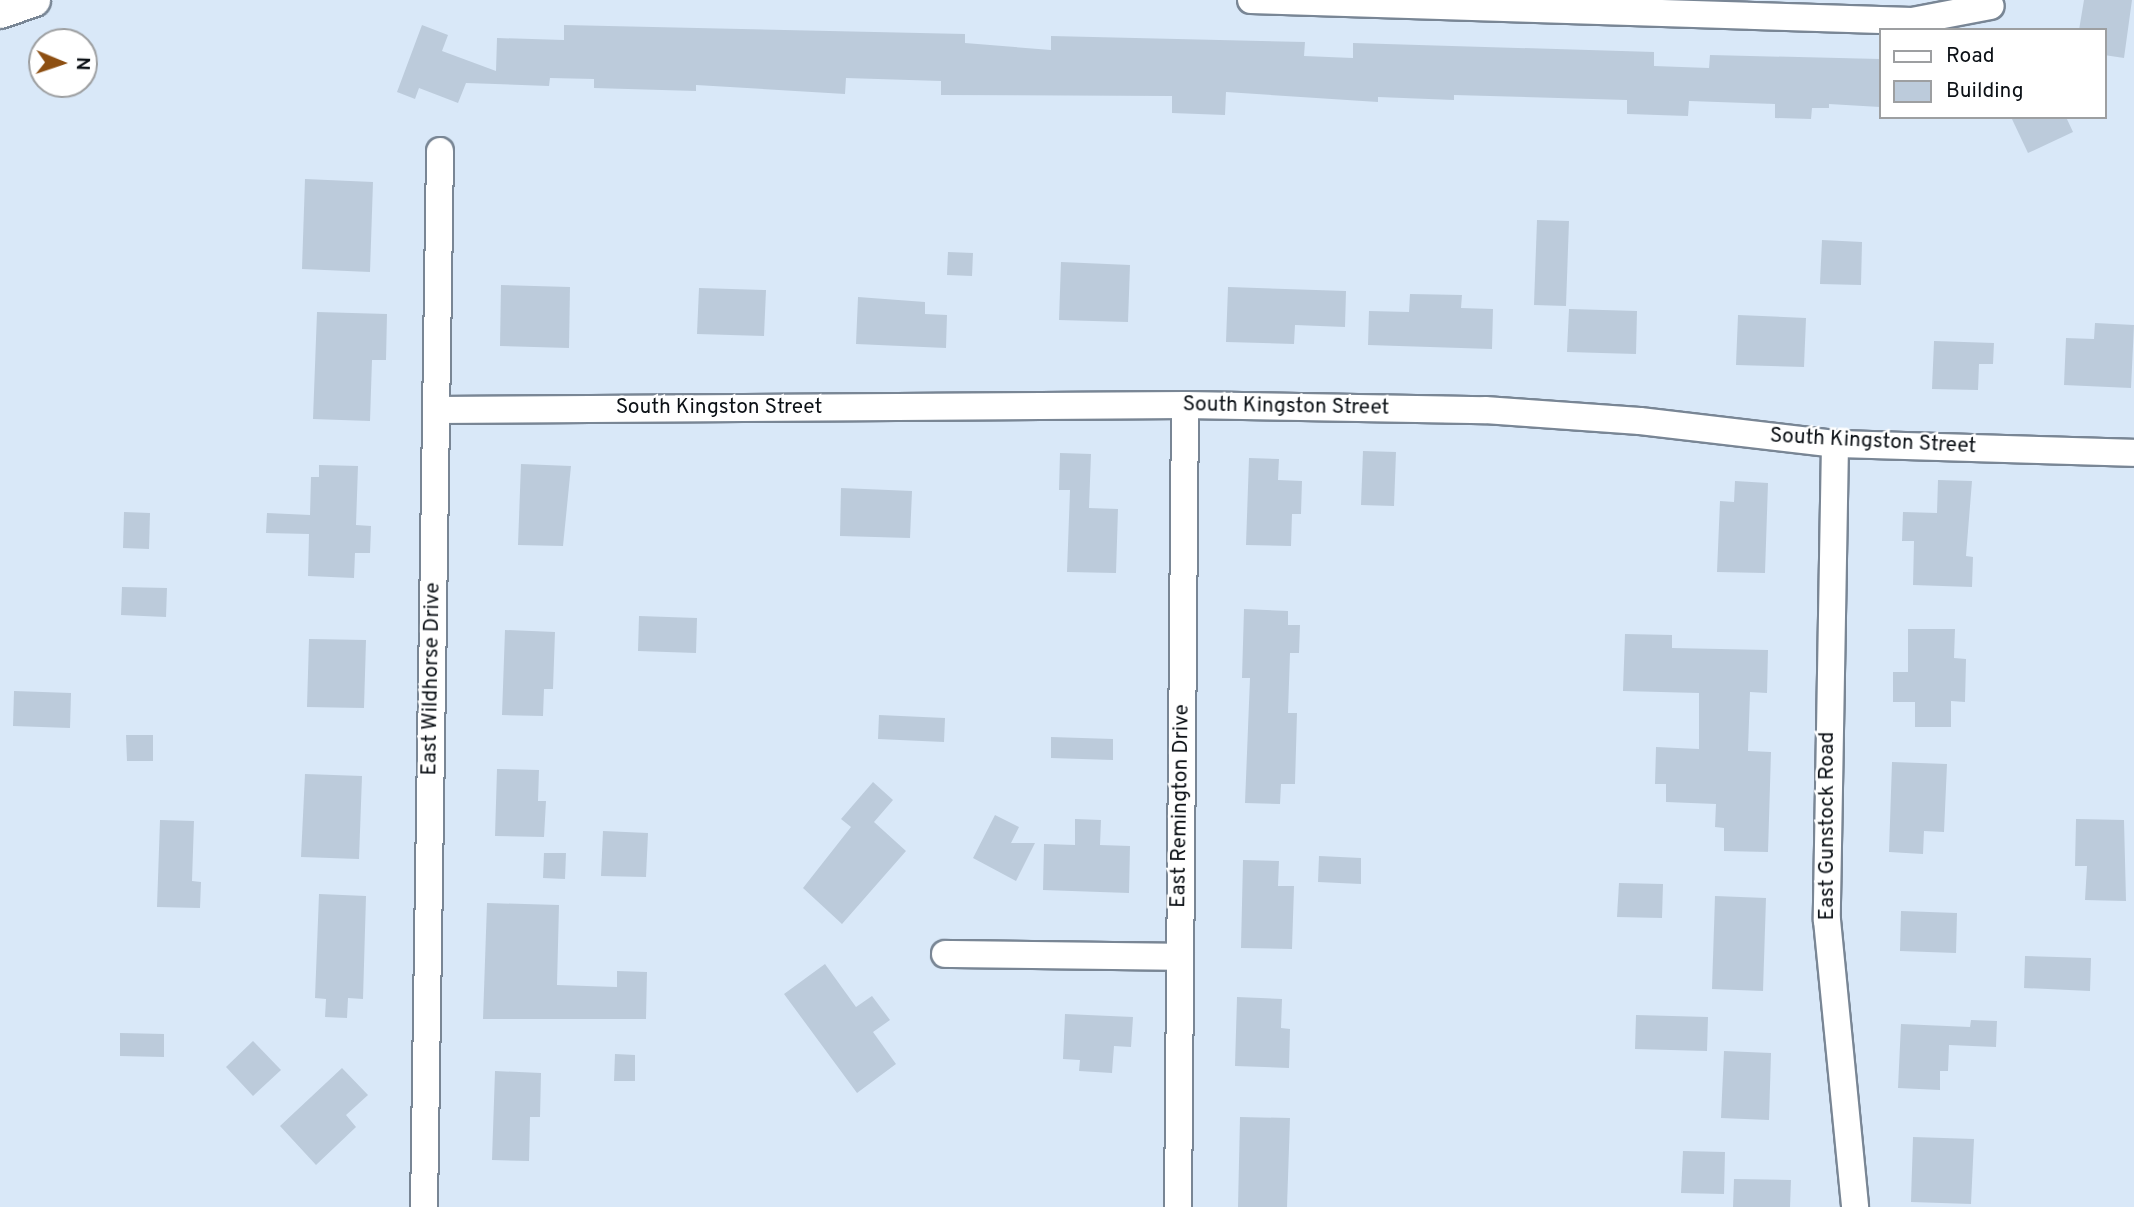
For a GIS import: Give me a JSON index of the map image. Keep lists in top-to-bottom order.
{
  "streets": {
    "street": [
      "South Kingston Street",
      "East Wildhorse Drive",
      "East Remington Drive",
      "East Gunstock Road"
    ]
  },
  "crossings": [
    ["South Kingston Street", "East Wildhorse Drive"],
    ["South Kingston Street", "East Remington Drive"],
    ["South Kingston Street", "East Gunstock Road"]
  ],
  "legend": ["Road", "Building"],
  "north": "right"
}
